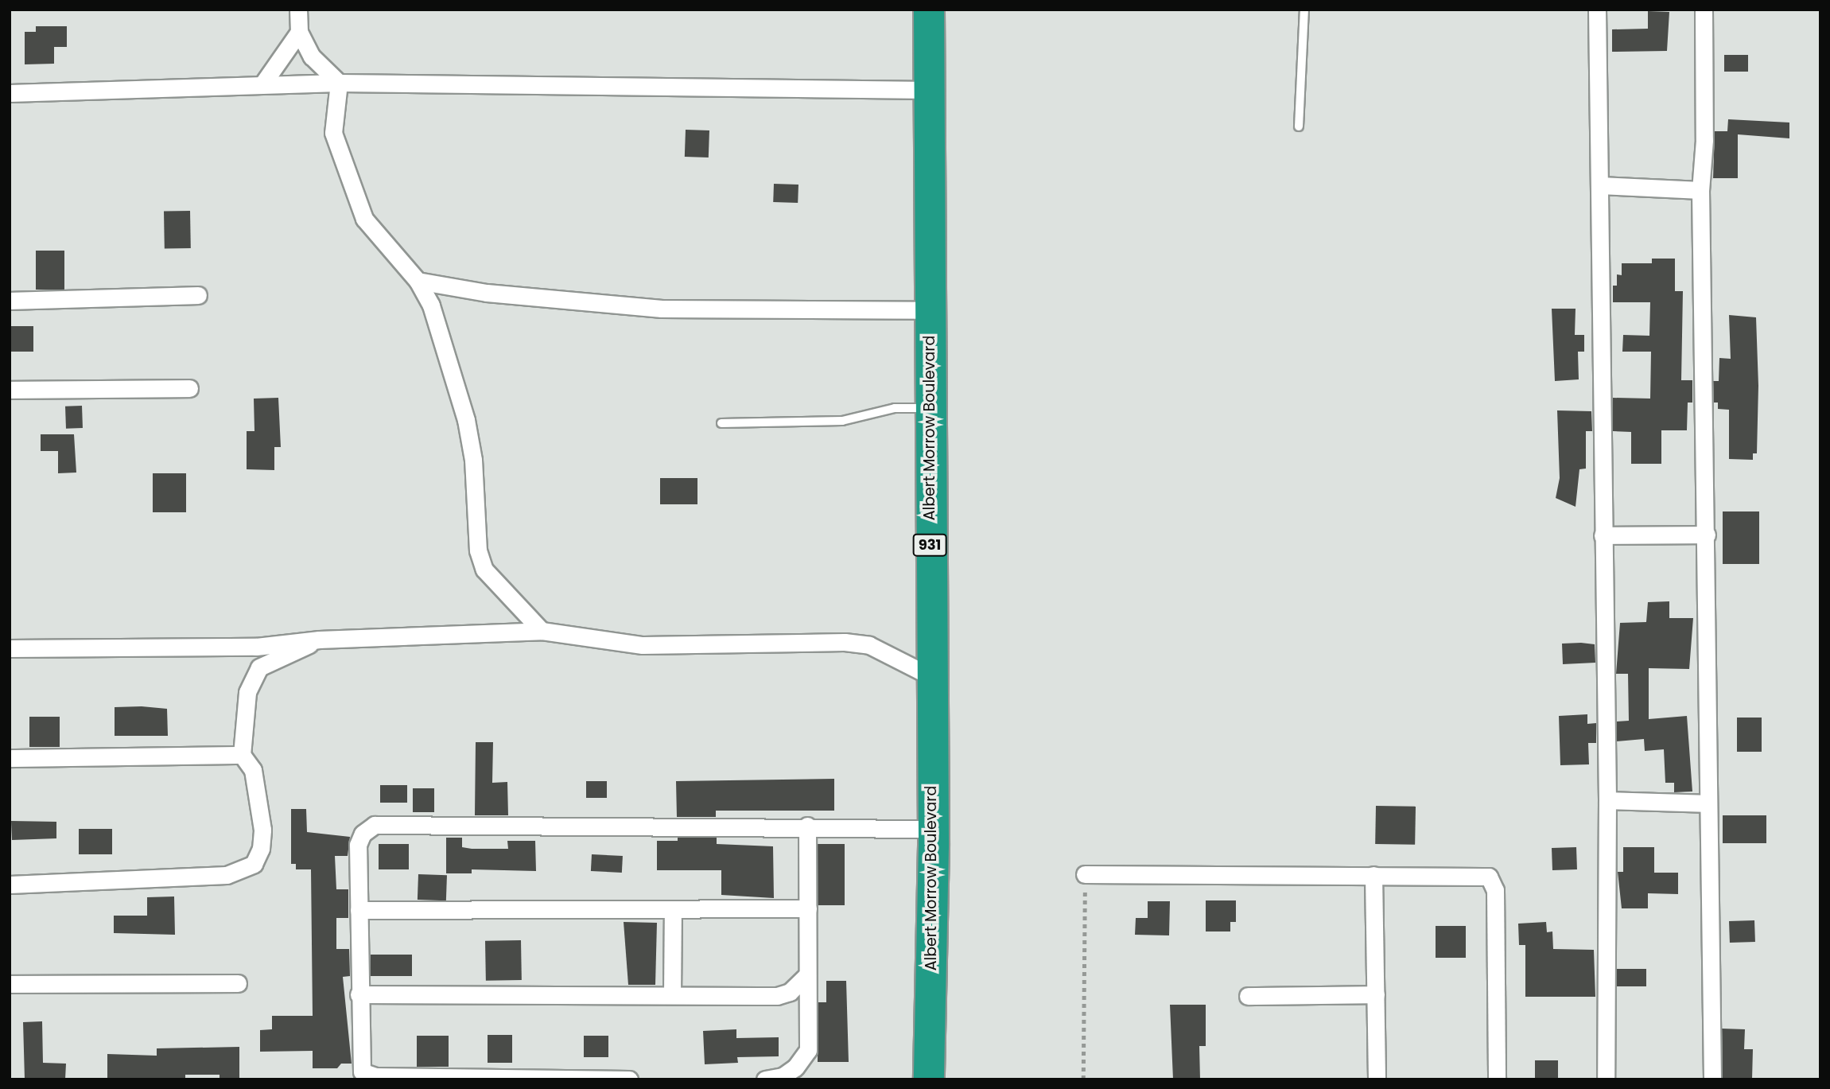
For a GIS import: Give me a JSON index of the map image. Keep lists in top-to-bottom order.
{
  "streets": {
    "highway": ["Albert Morrow Boulevard", "931"]
  }
}
